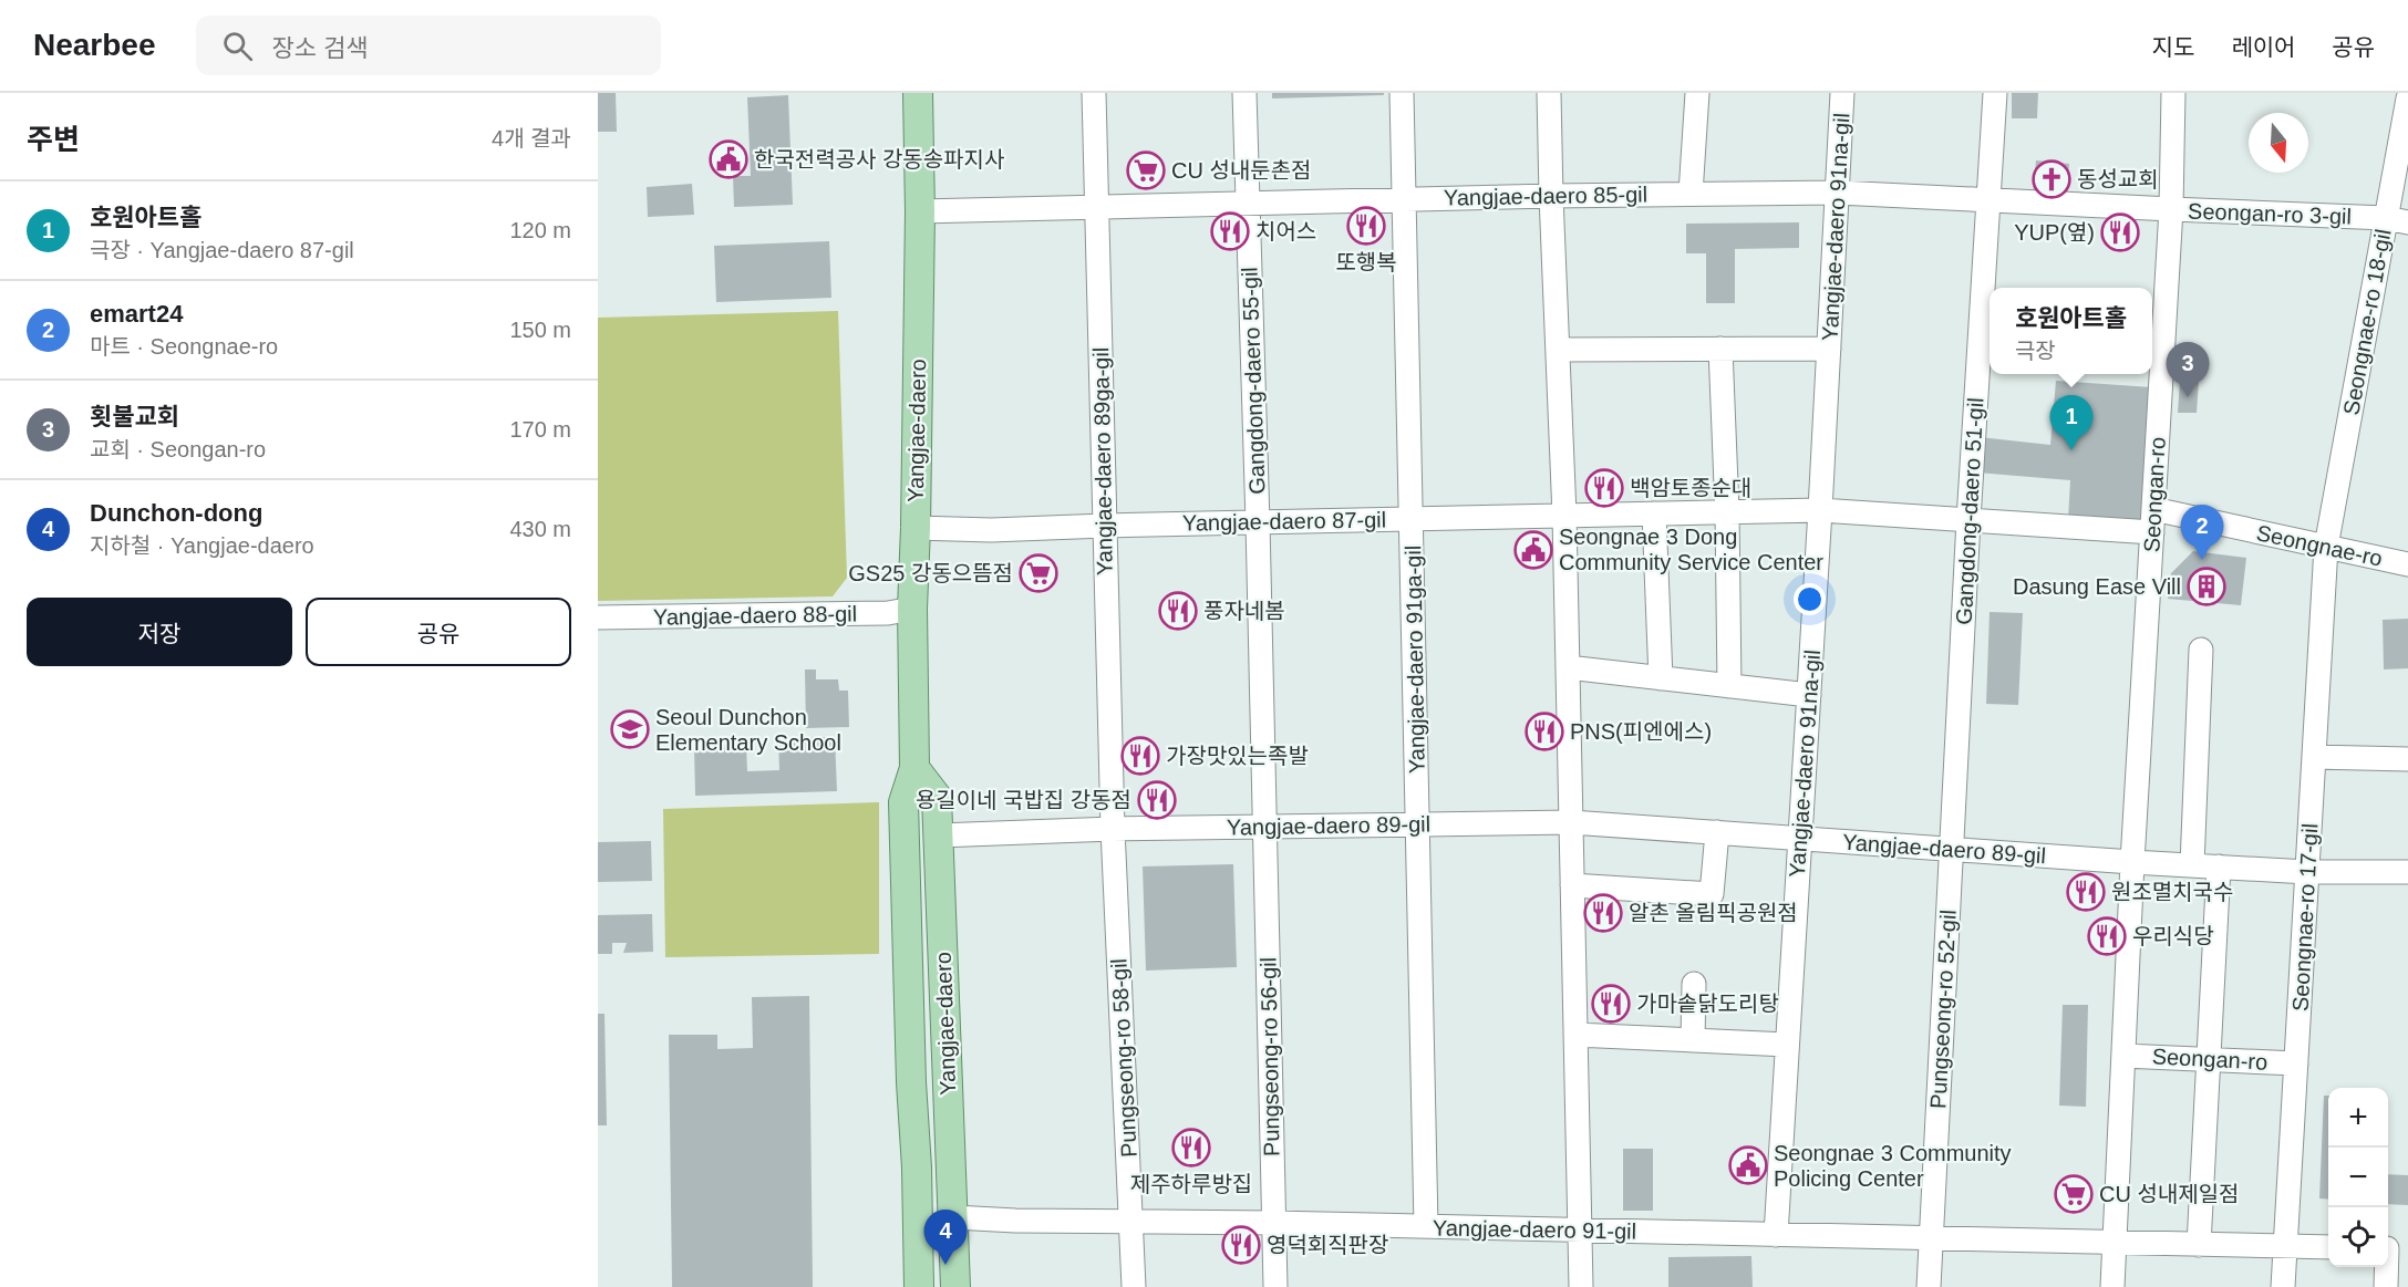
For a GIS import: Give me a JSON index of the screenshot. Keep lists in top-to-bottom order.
{
  "streets": {
    "main road": ["Yangjae-daero"],
    "street": [
      "Yangjae-daero 85-gil",
      "Seongan-ro 3-gil",
      "Yangjae-daero 91na-gil",
      "Seongnae-ro 18-gil",
      "Gangdong-daero 55-gil",
      "Yangjae-daero 89ga-gil",
      "Seongan-ro",
      "Gangdong-daero 51-gil",
      "Yangjae-daero 87-gil",
      "Seongnae-ro",
      "Yangjae-daero 88-gil",
      "Yangjae-daero 91ga-gil",
      "Yangjae-daero 89-gil",
      "Seongnae-ro 17-gil",
      "Pungseong-ro 52-gil",
      "Pungseong-ro 56-gil",
      "Pungseong-ro 58-gil",
      "Yangjae-daero 91-gil"
    ]
  },
  "crossings": [
    ["Yangjae-daero 85-gil", "Seongan-ro 3-gil"],
    ["Yangjae-daero 85-gil", "Yangjae-daero 91na-gil"],
    ["Yangjae-daero 85-gil", "Gangdong-daero 55-gil"],
    ["Yangjae-daero 85-gil", "Yangjae-daero"],
    ["Yangjae-daero 85-gil", "Yangjae-daero 89ga-gil"],
    ["Yangjae-daero 85-gil", "Seongan-ro"],
    ["Yangjae-daero 85-gil", "Gangdong-daero 51-gil"],
    ["Yangjae-daero 85-gil", "Yangjae-daero 91ga-gil"],
    ["Seongan-ro 3-gil", "Seongnae-ro 18-gil"],
    ["Seongan-ro 3-gil", "Seongan-ro"],
    ["Yangjae-daero 91na-gil", "Yangjae-daero 87-gil"],
    ["Yangjae-daero 91na-gil", "Yangjae-daero 89-gil"],
    ["Yangjae-daero 91na-gil", "Yangjae-daero 91-gil"],
    ["Seongnae-ro 18-gil", "Seongnae-ro"],
    ["Seongnae-ro 18-gil", "Seongnae-ro 17-gil"],
    ["Gangdong-daero 55-gil", "Yangjae-daero 87-gil"],
    ["Gangdong-daero 55-gil", "Yangjae-daero 89-gil"],
    ["Gangdong-daero 55-gil", "Pungseong-ro 56-gil"],
    ["Yangjae-daero", "Yangjae-daero 87-gil"],
    ["Yangjae-daero", "Yangjae-daero 88-gil"],
    ["Yangjae-daero", "Yangjae-daero 89-gil"],
    ["Yangjae-daero", "Yangjae-daero 91-gil"],
    ["Yangjae-daero 89ga-gil", "Yangjae-daero 87-gil"],
    ["Yangjae-daero 89ga-gil", "Yangjae-daero 89-gil"],
    ["Yangjae-daero 89ga-gil", "Pungseong-ro 58-gil"],
    ["Seongan-ro", "Yangjae-daero 87-gil"],
    ["Seongan-ro", "Seongnae-ro"],
    ["Seongan-ro", "Yangjae-daero 89-gil"],
    ["Seongan-ro", "Seongnae-ro 17-gil"],
    ["Seongan-ro", "Yangjae-daero 91-gil"],
    ["Gangdong-daero 51-gil", "Yangjae-daero 87-gil"],
    ["Gangdong-daero 51-gil", "Yangjae-daero 89-gil"],
    ["Gangdong-daero 51-gil", "Pungseong-ro 52-gil"],
    ["Yangjae-daero 87-gil", "Seongnae-ro"],
    ["Yangjae-daero 87-gil", "Yangjae-daero 91ga-gil"],
    ["Seongnae-ro", "Seongnae-ro 17-gil"],
    ["Yangjae-daero 91ga-gil", "Yangjae-daero 89-gil"],
    ["Yangjae-daero 91ga-gil", "Yangjae-daero 91-gil"],
    ["Yangjae-daero 89-gil", "Seongnae-ro 17-gil"],
    ["Yangjae-daero 89-gil", "Pungseong-ro 52-gil"],
    ["Yangjae-daero 89-gil", "Pungseong-ro 56-gil"],
    ["Yangjae-daero 89-gil", "Pungseong-ro 58-gil"],
    ["Seongnae-ro 17-gil", "Yangjae-daero 91-gil"],
    ["Pungseong-ro 52-gil", "Yangjae-daero 91-gil"],
    ["Pungseong-ro 56-gil", "Yangjae-daero 91-gil"],
    ["Pungseong-ro 58-gil", "Yangjae-daero 91-gil"]
  ],
  "places": {
    "public building": ["한국전력공사 강동송파지사", "Seongnae 3 Dong Community Service Center", "Seongnae 3 Community Policing Center"],
    "supermarket": ["CU 성내둔촌점", "GS25 강동으뜸점", "CU 성내제일점"],
    "church": ["동성교회"],
    "restaurant": [
      "또행복",
      "치어스",
      "YUP(옆)",
      "백암토종순대",
      "풍자네봄",
      "PNS(피엔에스)",
      "가장맛있는족발",
      "용길이네 국밥집 강동점",
      "원조멸치국수",
      "알촌 올림픽공원점",
      "우리식당",
      "가마솥닭도리탕",
      "제주하루방집",
      "영덕회직판장"
    ],
    "building": ["Dasung Ease Vill"],
    "school or university": ["Seoul Dunchon Elementary School"]
  },
  "north": "bottom",
  "page": {
    "header": "Nearbee",
    "search": "장소 검색",
    "nav": ["지도", "레이어", "공유"],
    "heading": ["주변", "4개 결과"],
    "list": [
      {
        "mark": "1",
        "name": "호원아트홀",
        "note": "극장 · Yangjae-daero 87-gil",
        "value": "120 m"
      },
      {
        "mark": "2",
        "name": "emart24",
        "note": "마트 · Seongnae-ro",
        "value": "150 m"
      },
      {
        "mark": "3",
        "name": "횟불교회",
        "note": "교회 · Seongan-ro",
        "value": "170 m"
      },
      {
        "mark": "4",
        "name": "Dunchon-dong",
        "note": "지하철 · Yangjae-daero",
        "value": "430 m"
      }
    ],
    "popup": ["호원아트홀", "극장"],
    "pins": [
      "3",
      "1",
      "2",
      "4"
    ],
    "buttons": ["저장", "공유"],
    "map_buttons": ["+", "−"]
  }
}
